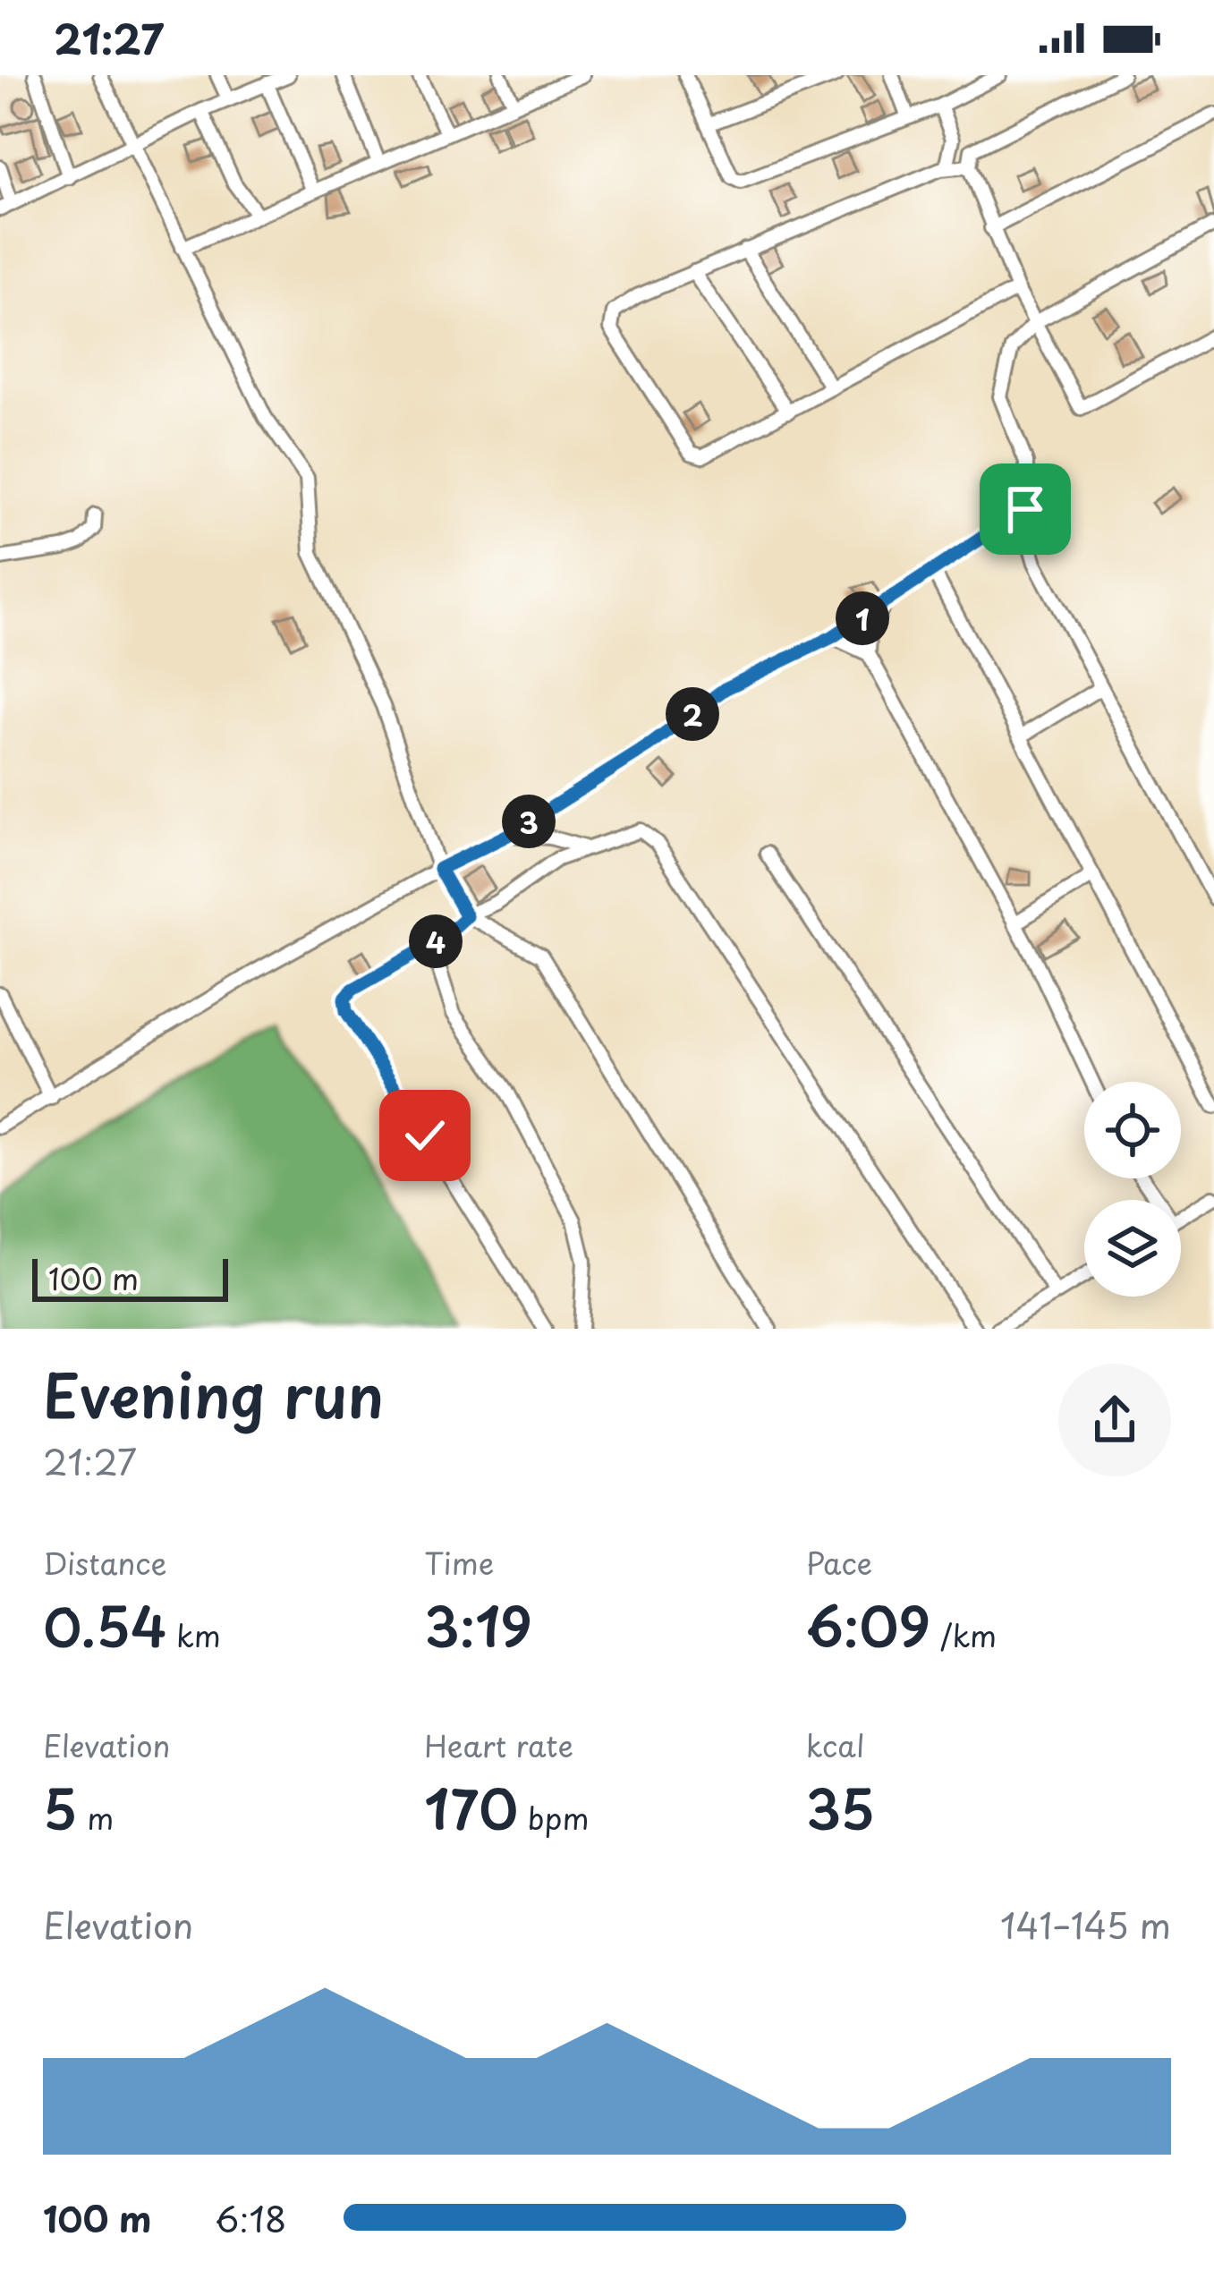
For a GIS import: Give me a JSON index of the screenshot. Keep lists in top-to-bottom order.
{
  "scale_bar": "100 m",
  "page": {
    "status": "21:27",
    "pins": [
      "1",
      "2",
      "3",
      "4"
    ],
    "scale": "100 m",
    "heading": ["Evening run", "21:27"],
    "stats": [
      ["Distance", "0.54 km"],
      ["Time", "3:19"],
      ["Pace", "6:09 /km"],
      ["Elevation", "5 m"],
      ["Heart rate", "170 bpm"],
      ["kcal", "35"]
    ],
    "chart": ["Elevation", "141–145 m"],
    "list": [
      {
        "name": "100 m",
        "note": "6:18"
      }
    ]
  }
}
